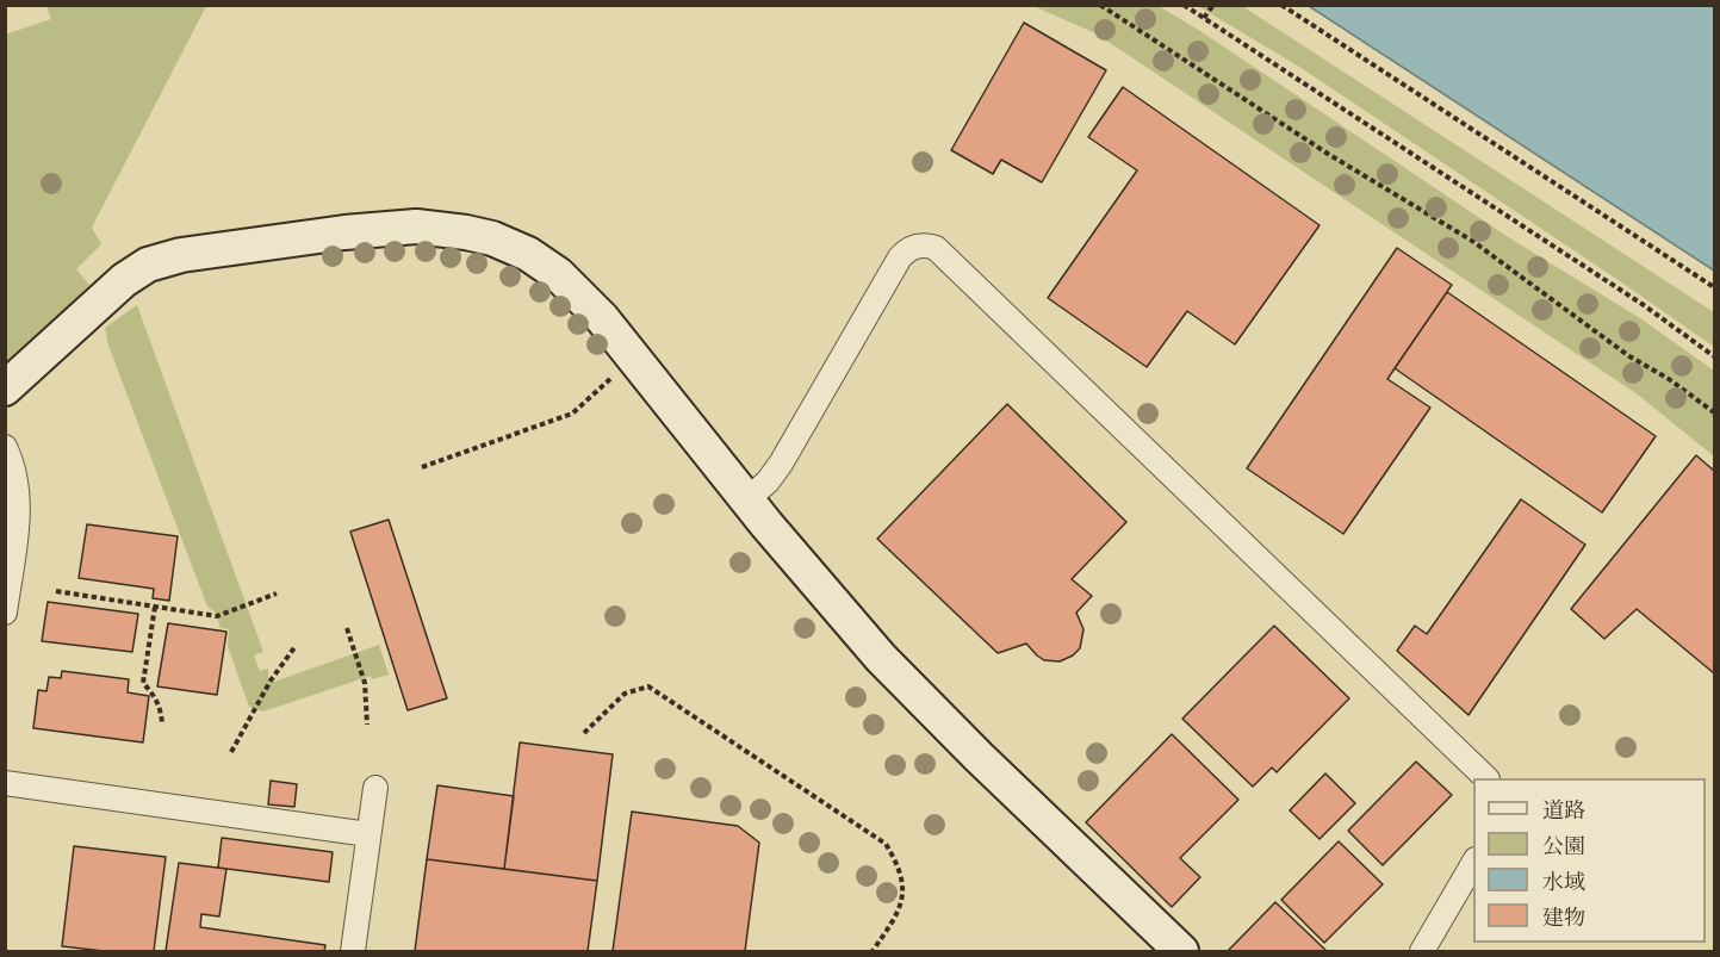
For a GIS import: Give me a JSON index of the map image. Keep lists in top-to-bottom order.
{
  "legend": [
    "道路",
    "公園",
    "水域",
    "建物"
  ]
}
